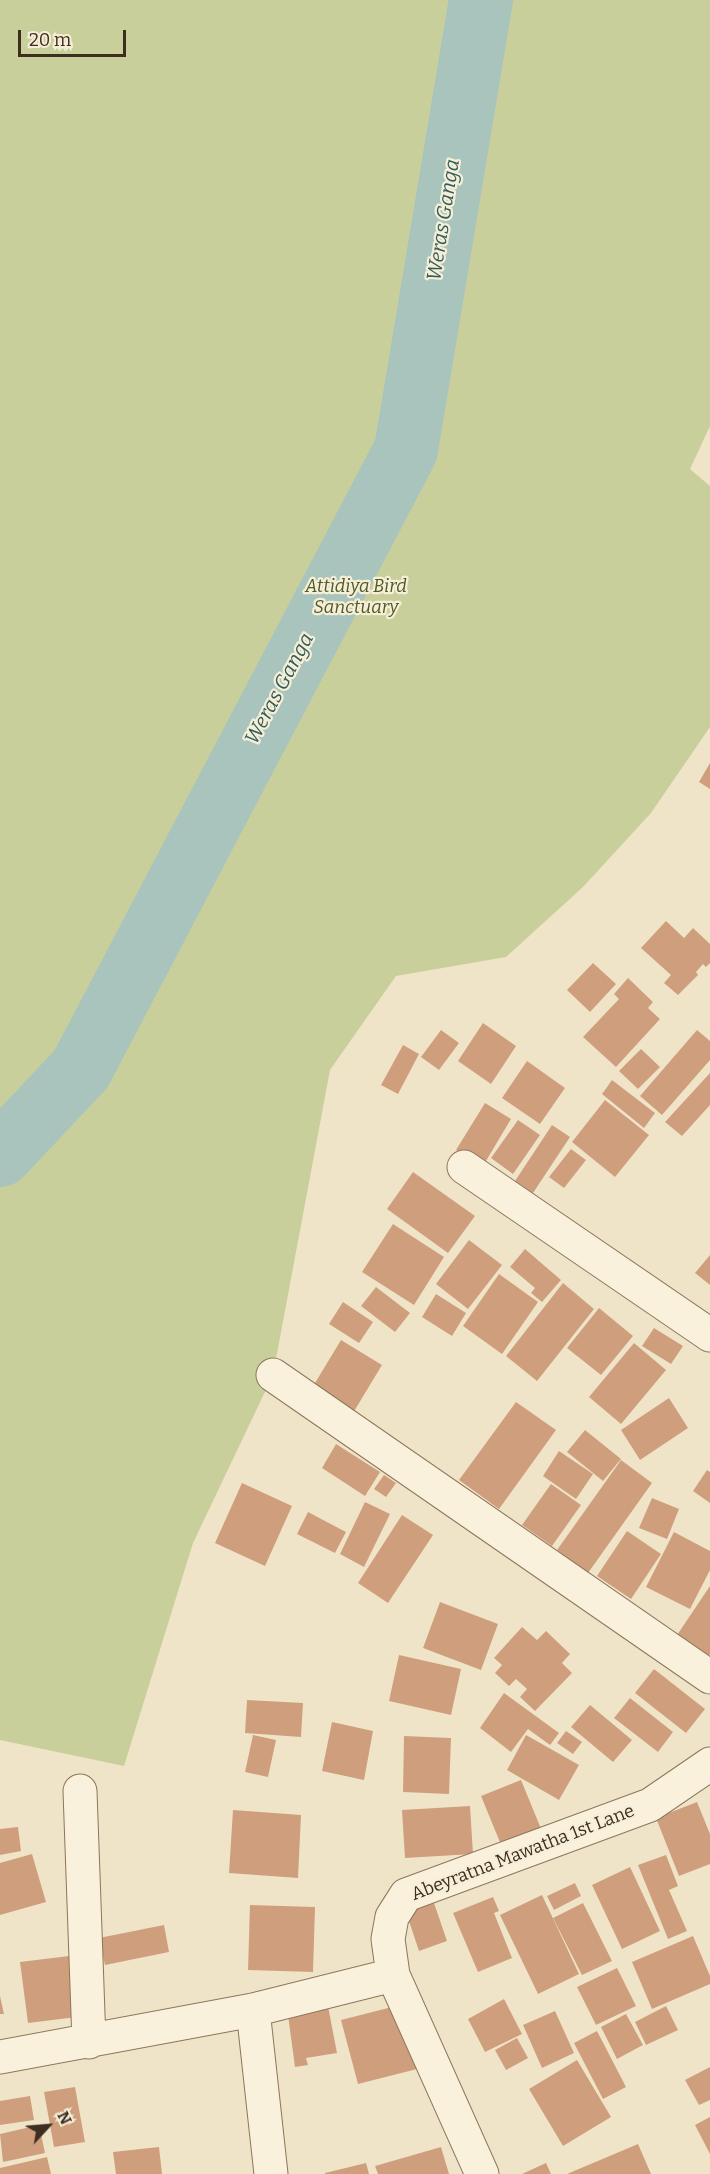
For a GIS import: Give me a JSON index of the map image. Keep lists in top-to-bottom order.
{
  "streets": {
    "street": ["Abeyratna Mawatha 1st Lane"]
  },
  "water": ["Weras Ganga"],
  "parks": ["Attidiya Bird Sanctuary"],
  "scale_bar": "20 m",
  "north": "top right"
}
